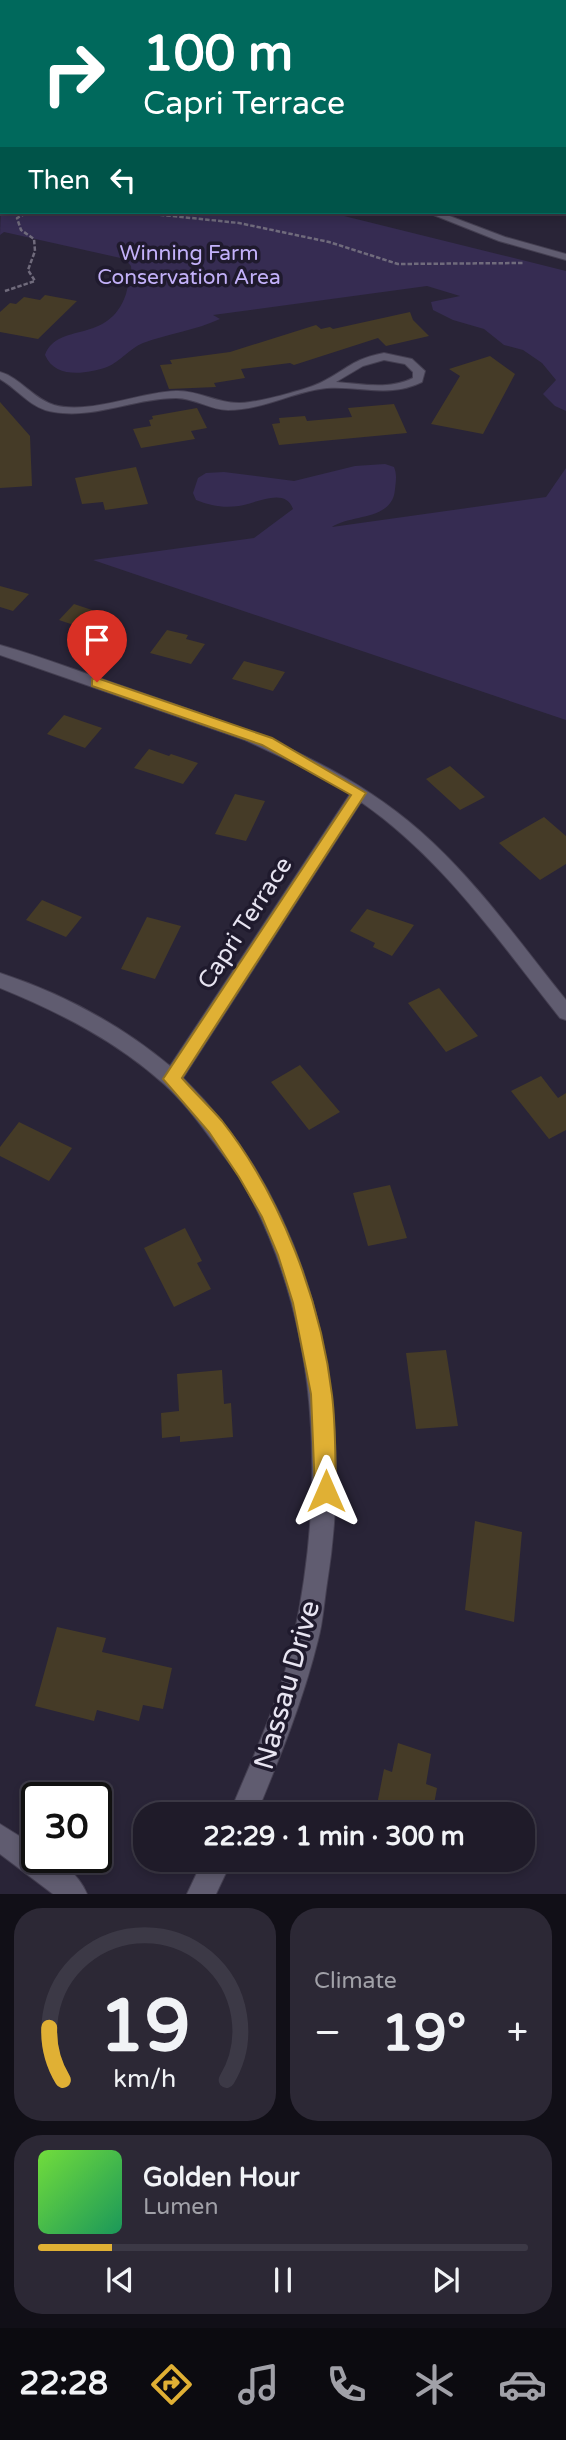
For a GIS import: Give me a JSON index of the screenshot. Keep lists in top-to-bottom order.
{
  "streets": {
    "street": ["Capri Terrace", "Nassau Drive"]
  },
  "crossings": [
    ["Capri Terrace", "Nassau Drive"]
  ],
  "parks": ["Winning Farm Conservation Area"],
  "page": {
    "turn": ["100 m", "Capri Terrace"],
    "then": "Then",
    "limit": "30",
    "trip": "22:29 · 1 min · 300 m",
    "tile": "Climate",
    "heat": ["−", "19°", "+"],
    "song": ["Golden Hour", "Lumen"],
    "tabs": "22:28",
    "gauge": ["19", "km/h"]
  }
}
